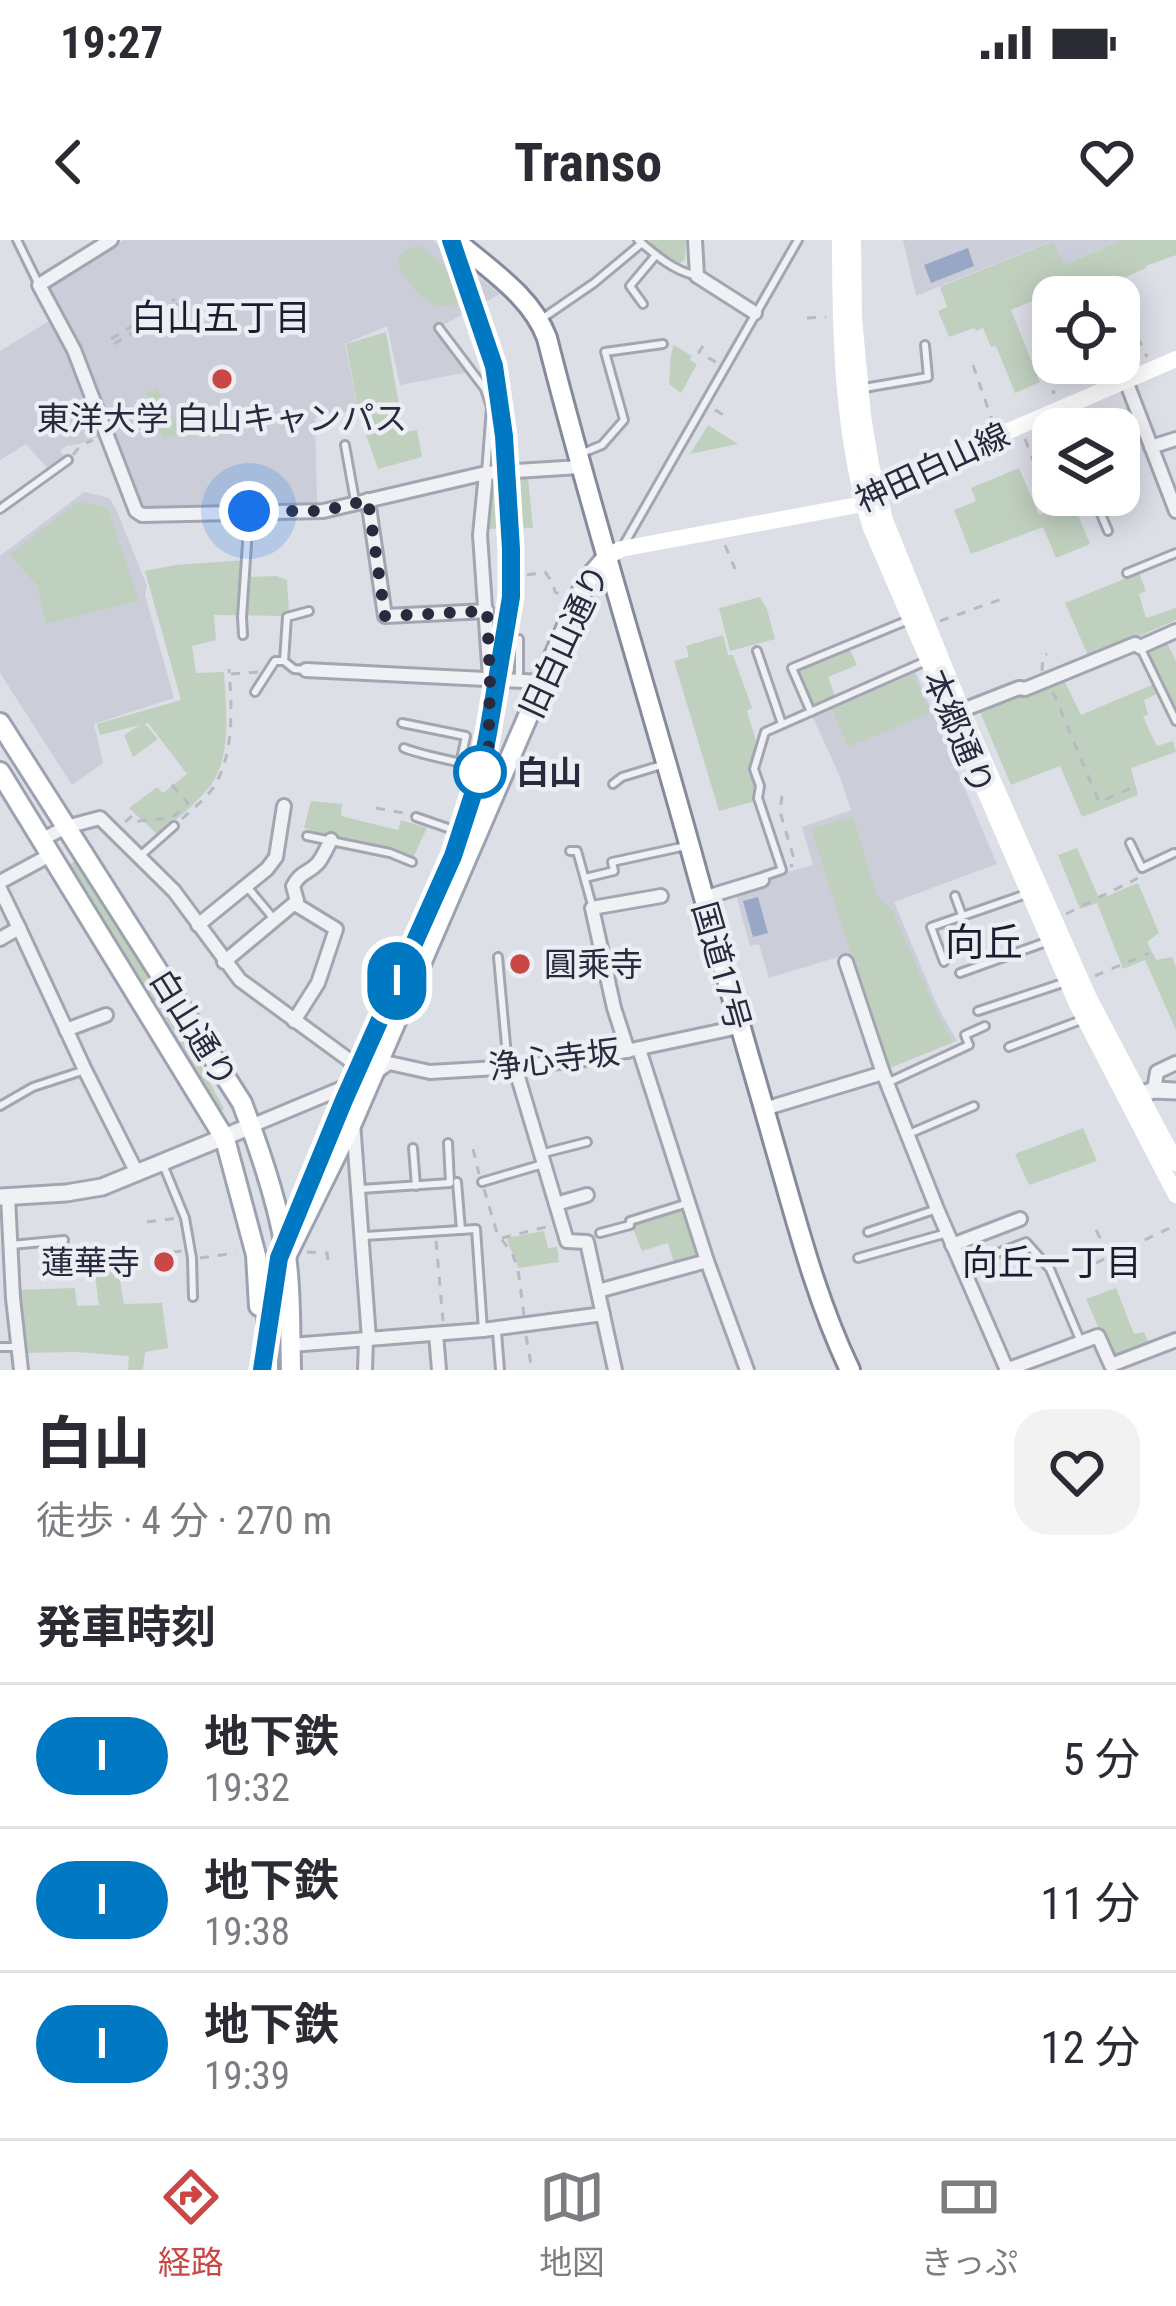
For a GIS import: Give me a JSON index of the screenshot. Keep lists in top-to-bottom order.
{
  "streets": {
    "main road": [
      "神田白山線",
      "旧白山通り",
      "本郷通り",
      "国道17号",
      "白山通り"
    ],
    "street": ["浄心寺坂"]
  },
  "crossings": [
    ["神田白山線", "旧白山通り"],
    ["神田白山線", "本郷通り"],
    ["神田白山線", "国道17号"],
    ["旧白山通り", "国道17号"],
    ["旧白山通り", "白山通り"],
    ["旧白山通り", "浄心寺坂"],
    ["国道17号", "浄心寺坂"],
    ["白山通り", "浄心寺坂"]
  ],
  "districts": ["白山五丁目", "向丘", "向丘一丁目"],
  "places": [
    "東洋大学 白山キャンパス",
    "白山",
    "圓乘寺",
    "蓮華寺"
  ],
  "lines": ["metro line I"],
  "page": {
    "status": "19:27",
    "header": "Transo",
    "on_map": "I",
    "heading": [
      ["白山", "徒歩 · 4 分 · 270 m"],
      "発車時刻"
    ],
    "list": [
      {
        "mark": "I",
        "name": "地下鉄",
        "note": "19:32",
        "value": "5 分"
      },
      {
        "mark": "I",
        "name": "地下鉄",
        "note": "19:38",
        "value": "11 分"
      },
      {
        "mark": "I",
        "name": "地下鉄",
        "note": "19:39",
        "value": "12 分"
      }
    ],
    "tabs": ["経路", "地図", "きっぷ"]
  }
}
